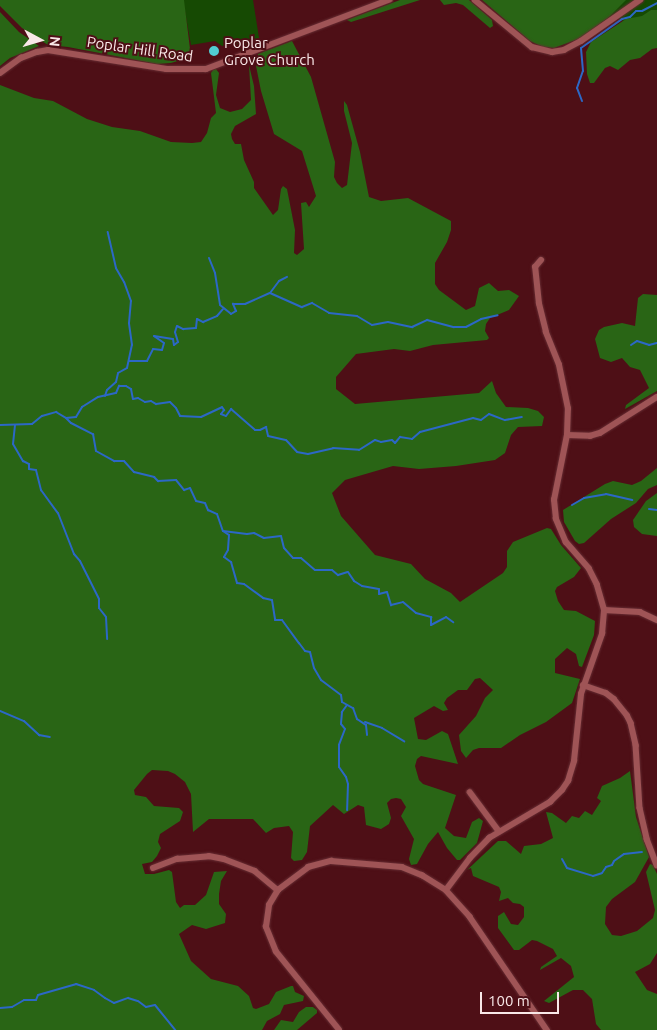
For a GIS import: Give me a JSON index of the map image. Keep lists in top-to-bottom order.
{
  "streets": {
    "street": ["Poplar Hill Road"]
  },
  "places": ["Poplar Grove Church"],
  "scale_bar": "100 m",
  "north": "right"
}
